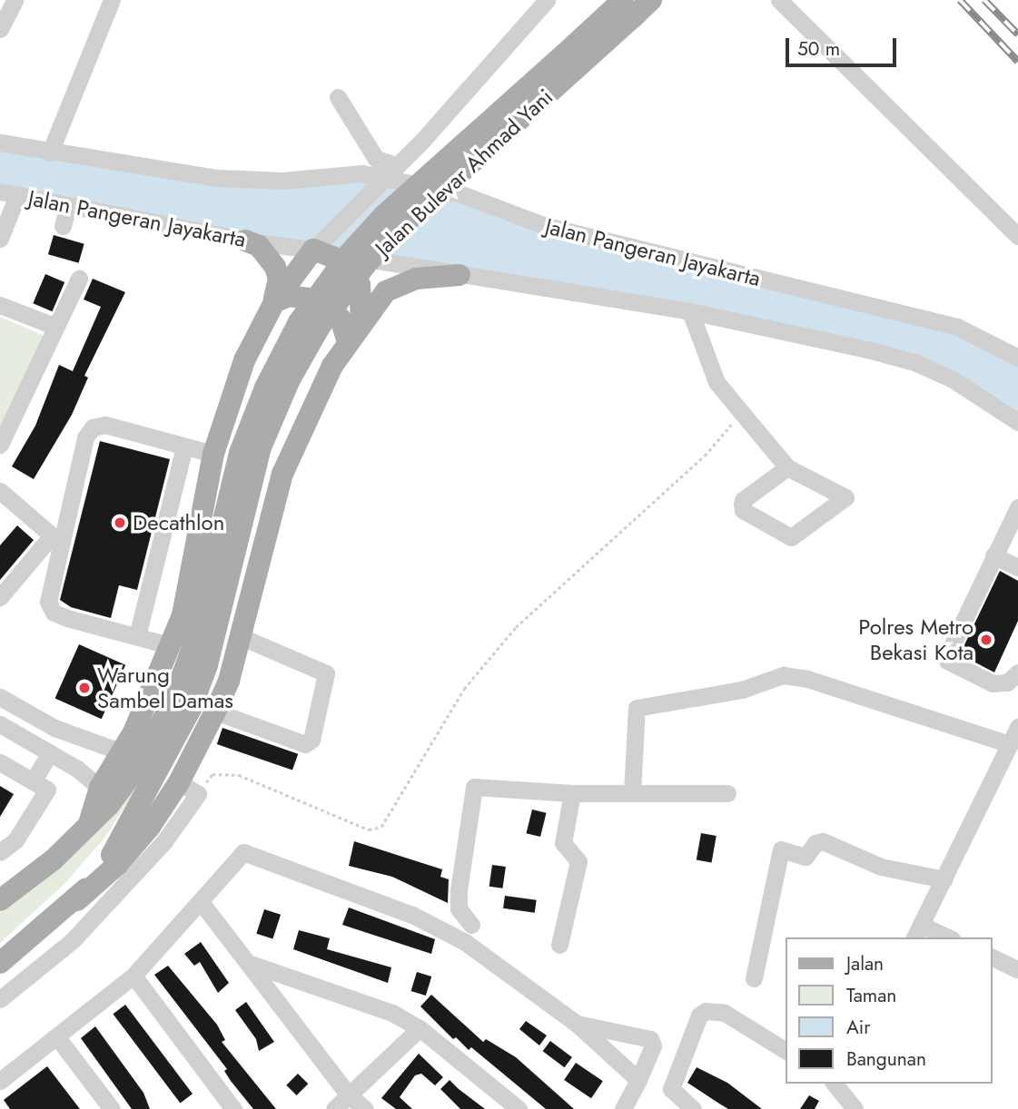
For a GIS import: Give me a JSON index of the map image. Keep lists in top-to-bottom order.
{
  "streets": {
    "main road": ["Jalan Bulevar Ahmad Yani"],
    "street": ["Jalan Pangeran Jayakarta"]
  },
  "places": ["Decathlon", "Polres Metro Bekasi Kota", "Warung Sambel Damas"],
  "legend": [
    "Jalan",
    "Taman",
    "Air",
    "Bangunan"
  ],
  "scale_bar": "50 m"
}
